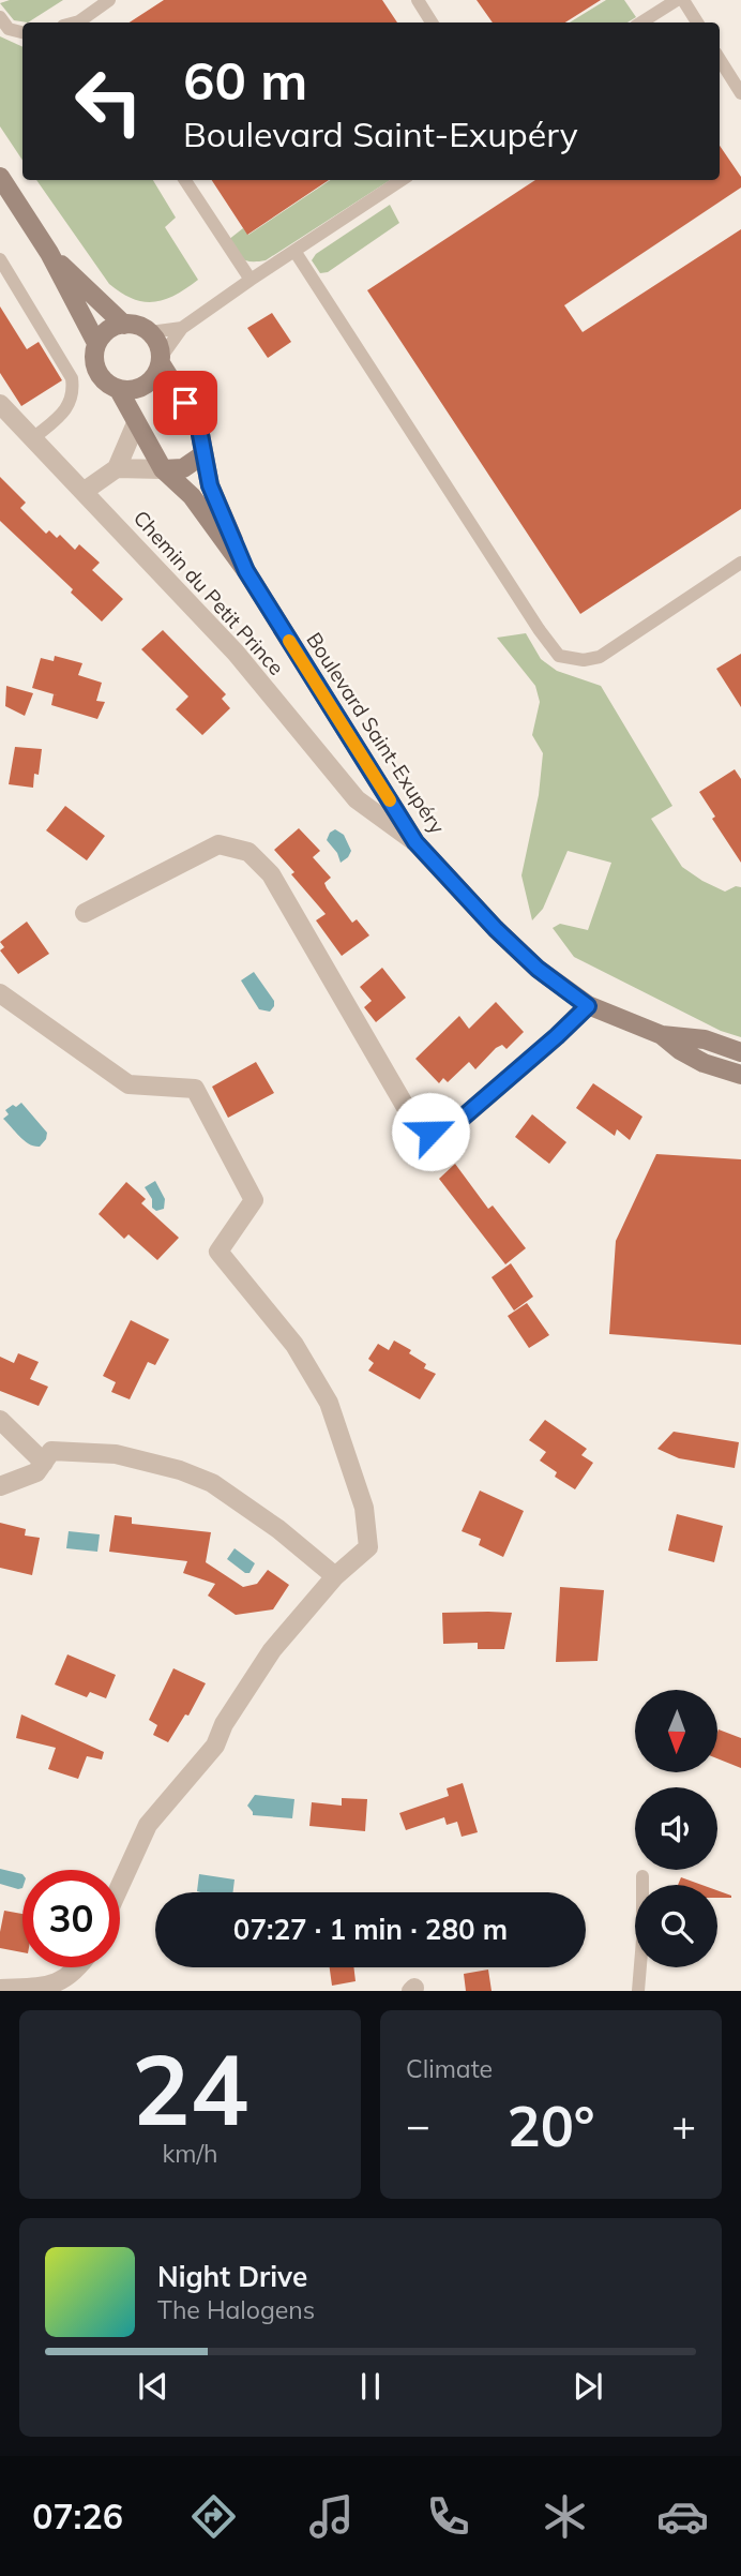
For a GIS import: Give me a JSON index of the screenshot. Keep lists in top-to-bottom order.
{
  "streets": {
    "main road": ["Boulevard Saint-Exupéry"],
    "street": ["Chemin du Petit Prince"]
  },
  "crossings": [
    ["Chemin du Petit Prince", "Boulevard Saint-Exupéry"]
  ],
  "north": "bottom",
  "page": {
    "turn": ["60 m", "Boulevard Saint-Exupéry"],
    "limit": "30",
    "trip": "07:27 · 1 min · 280 m",
    "tile": [
      ["24", "km/h"],
      "Climate"
    ],
    "heat": ["−", "20°", "+"],
    "song": ["Night Drive", "The Halogens"],
    "tabs": "07:26"
  }
}
